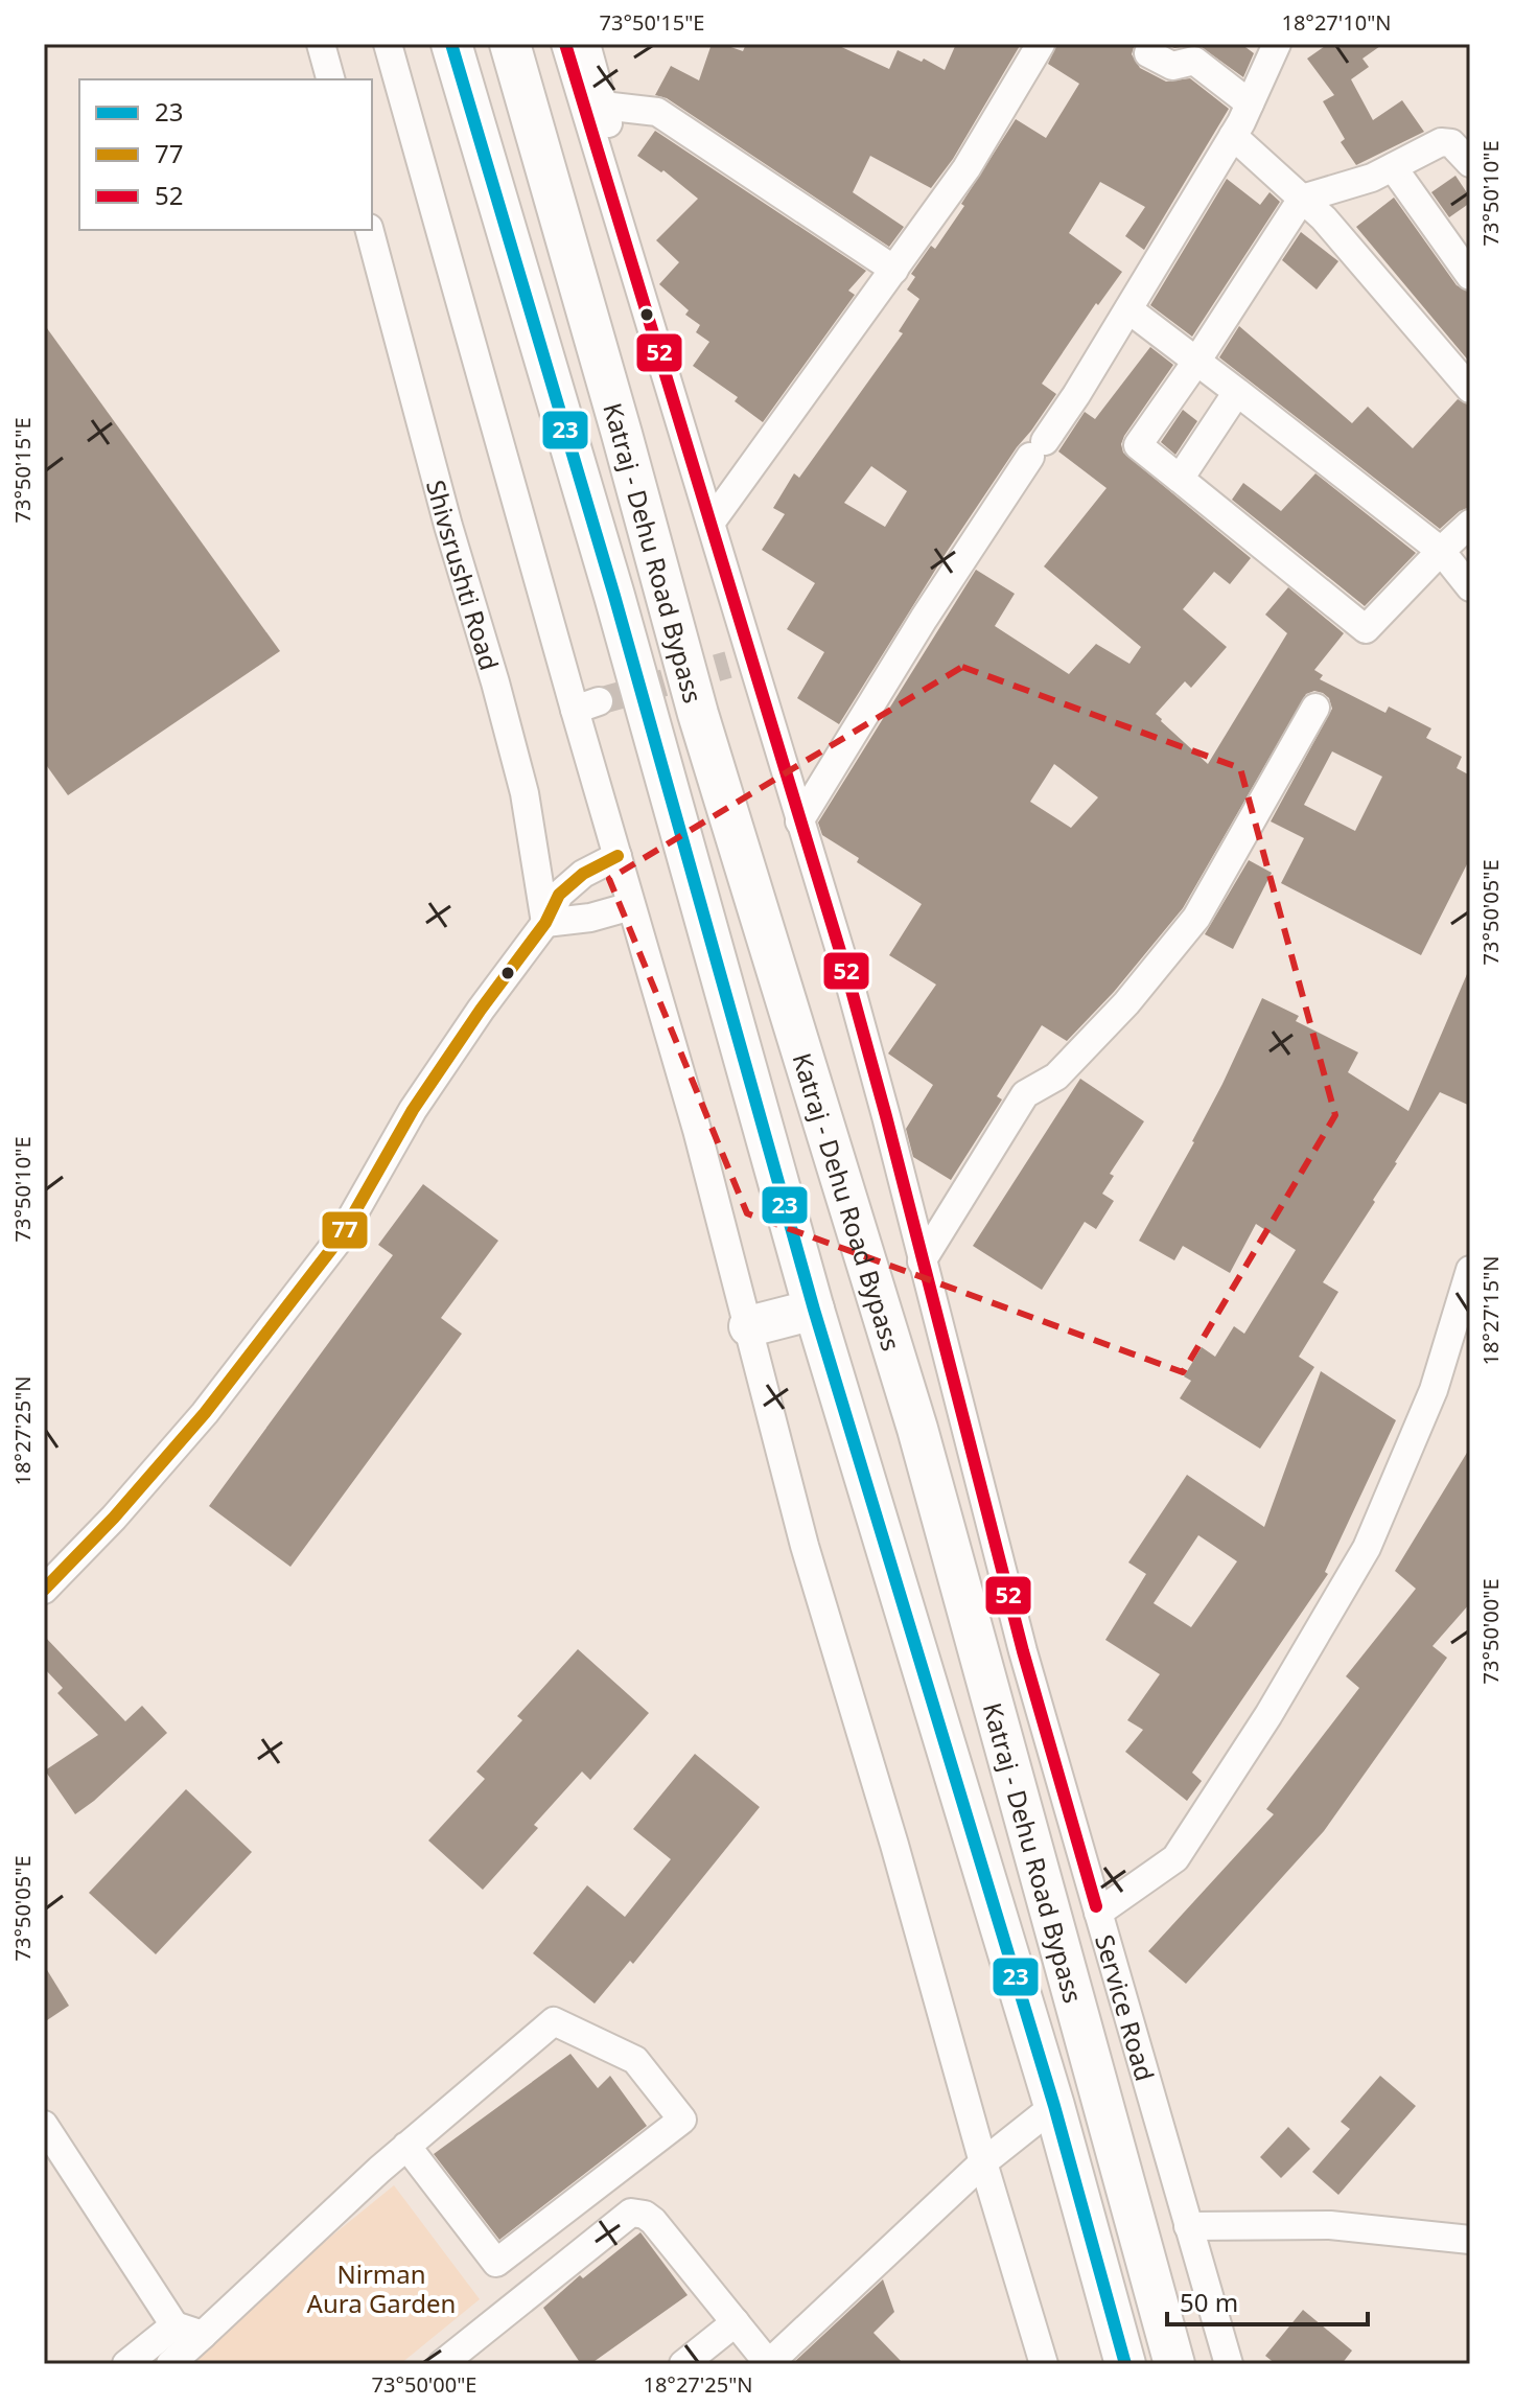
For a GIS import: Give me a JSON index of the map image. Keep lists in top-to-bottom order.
{
  "streets": {
    "highway": ["Katraj - Dehu Road Bypass"],
    "street": ["Shivsrushti Road", "Service Road"]
  },
  "parks": ["Nirman Aura Garden"],
  "lines": ["transit line 23", "transit line 52", "transit line 77"],
  "legend": ["23", "77", "52"],
  "scale_bar": "50 m",
  "coordinates": [
    "73°50'15\"E",
    "18°27'10\"N",
    "73°50'10\"E",
    "73°50'05\"E",
    "18°27'15\"N",
    "18°27'25\"N",
    "73°50'00\"E"
  ]
}
